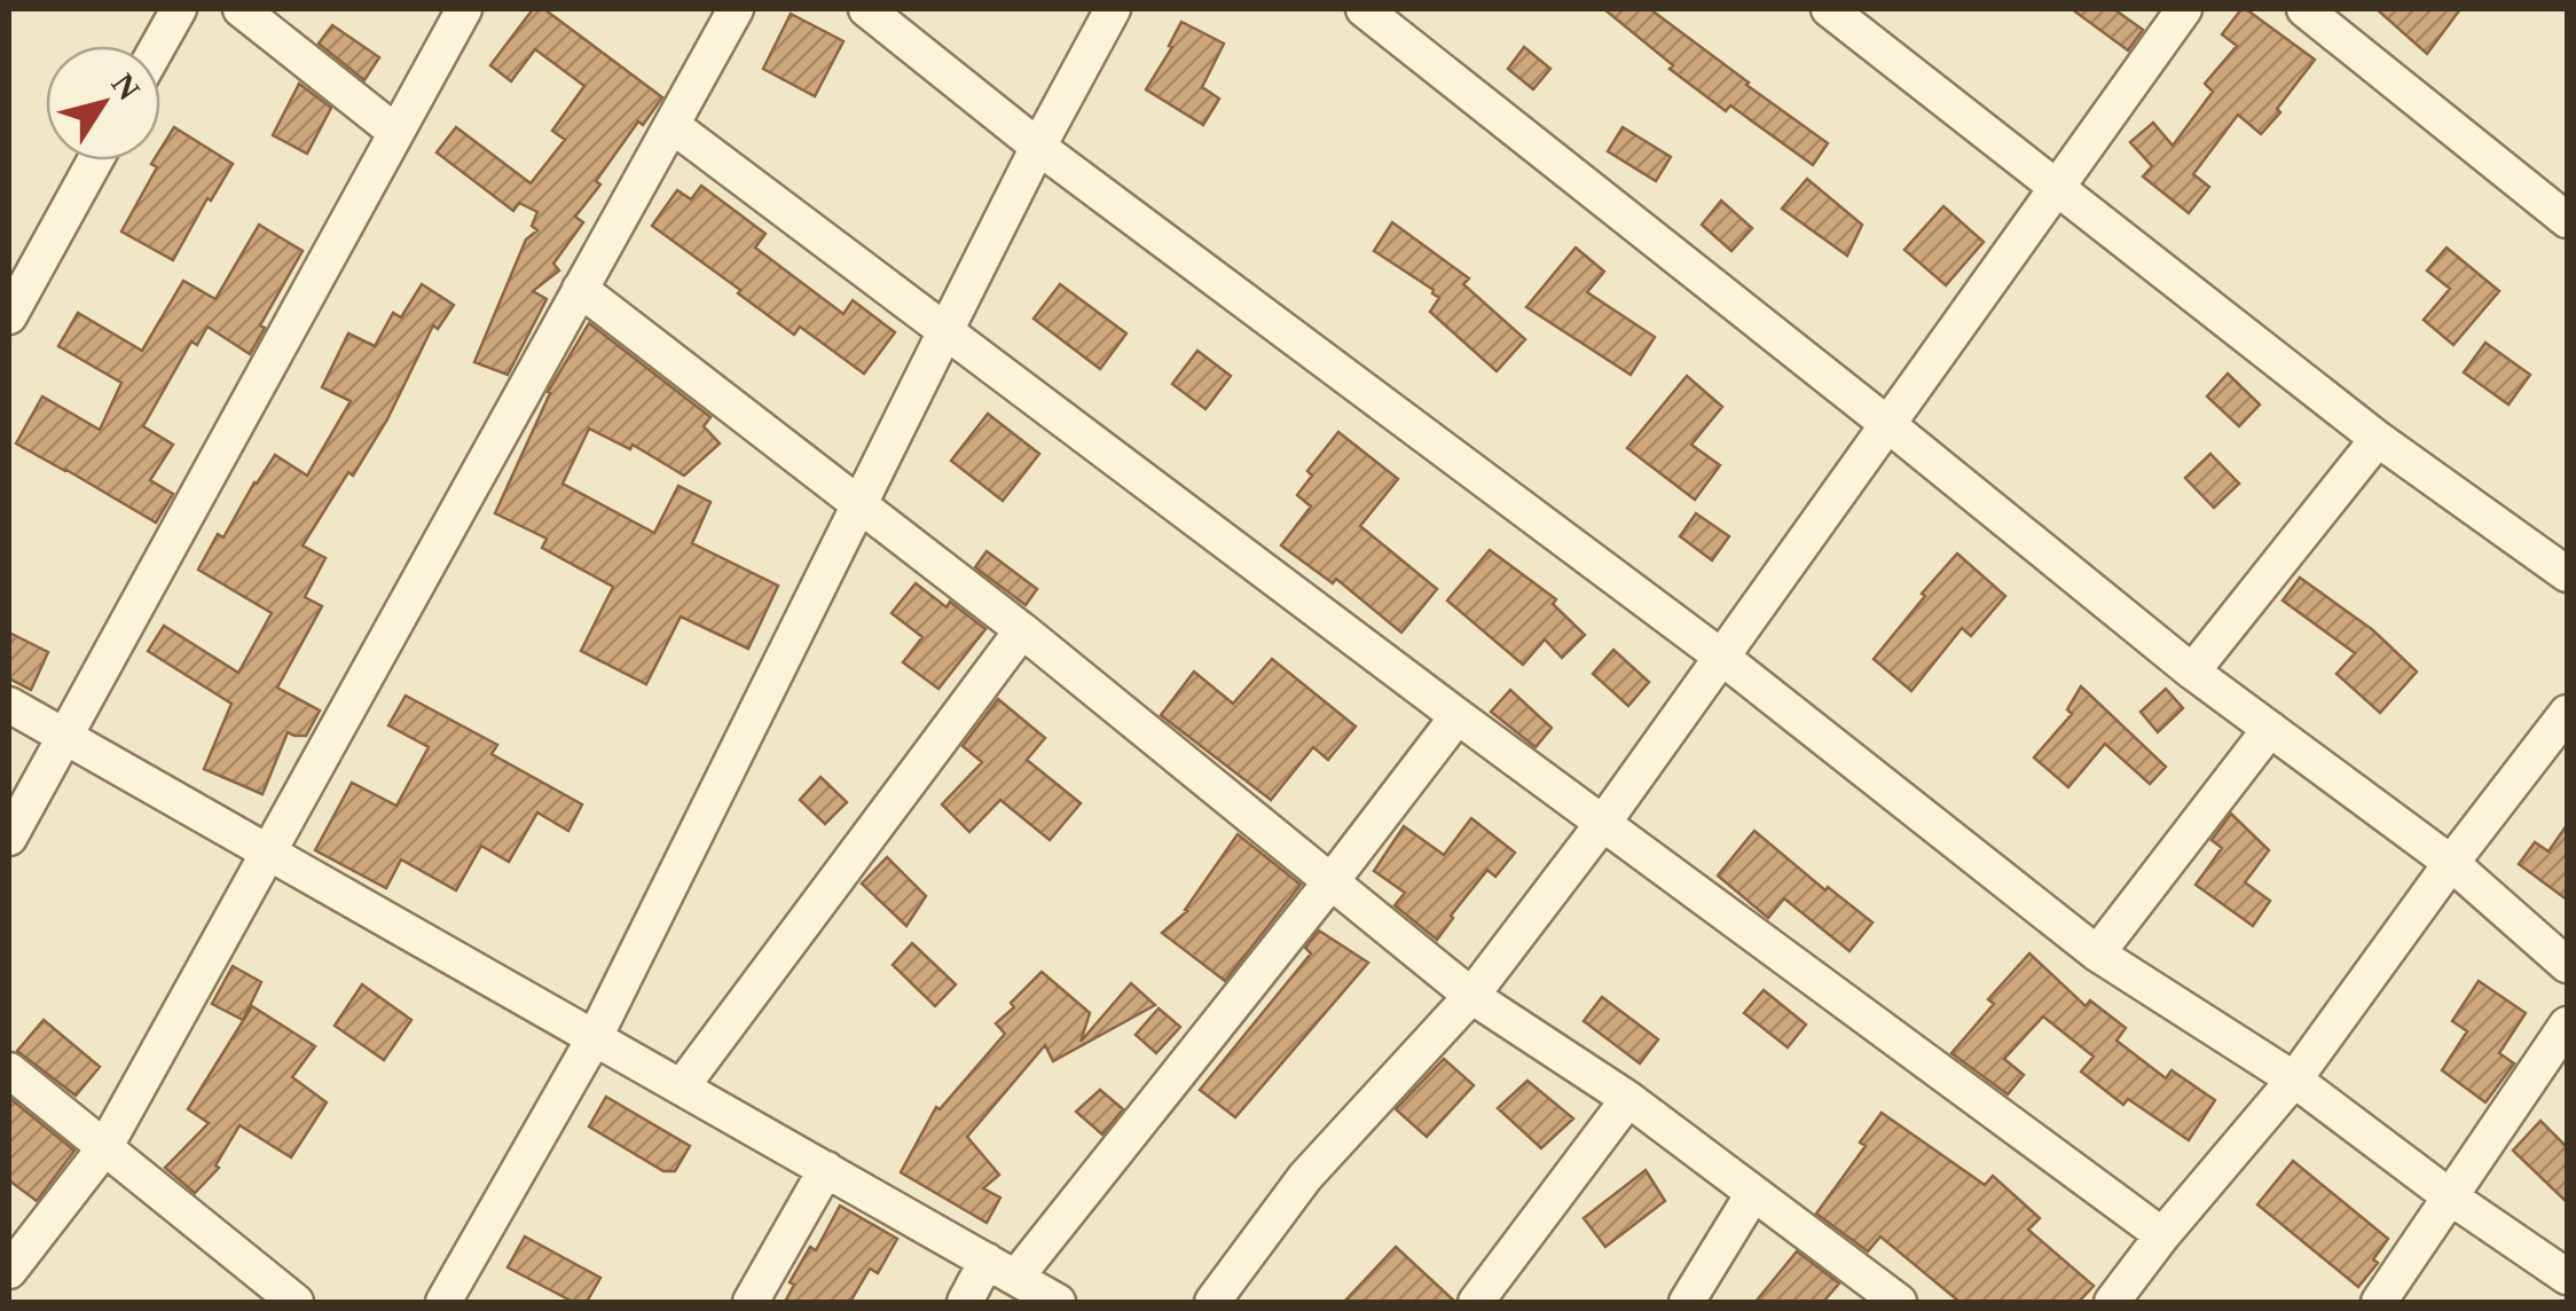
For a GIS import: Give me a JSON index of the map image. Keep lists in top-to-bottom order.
{
  "north": "top right"
}
